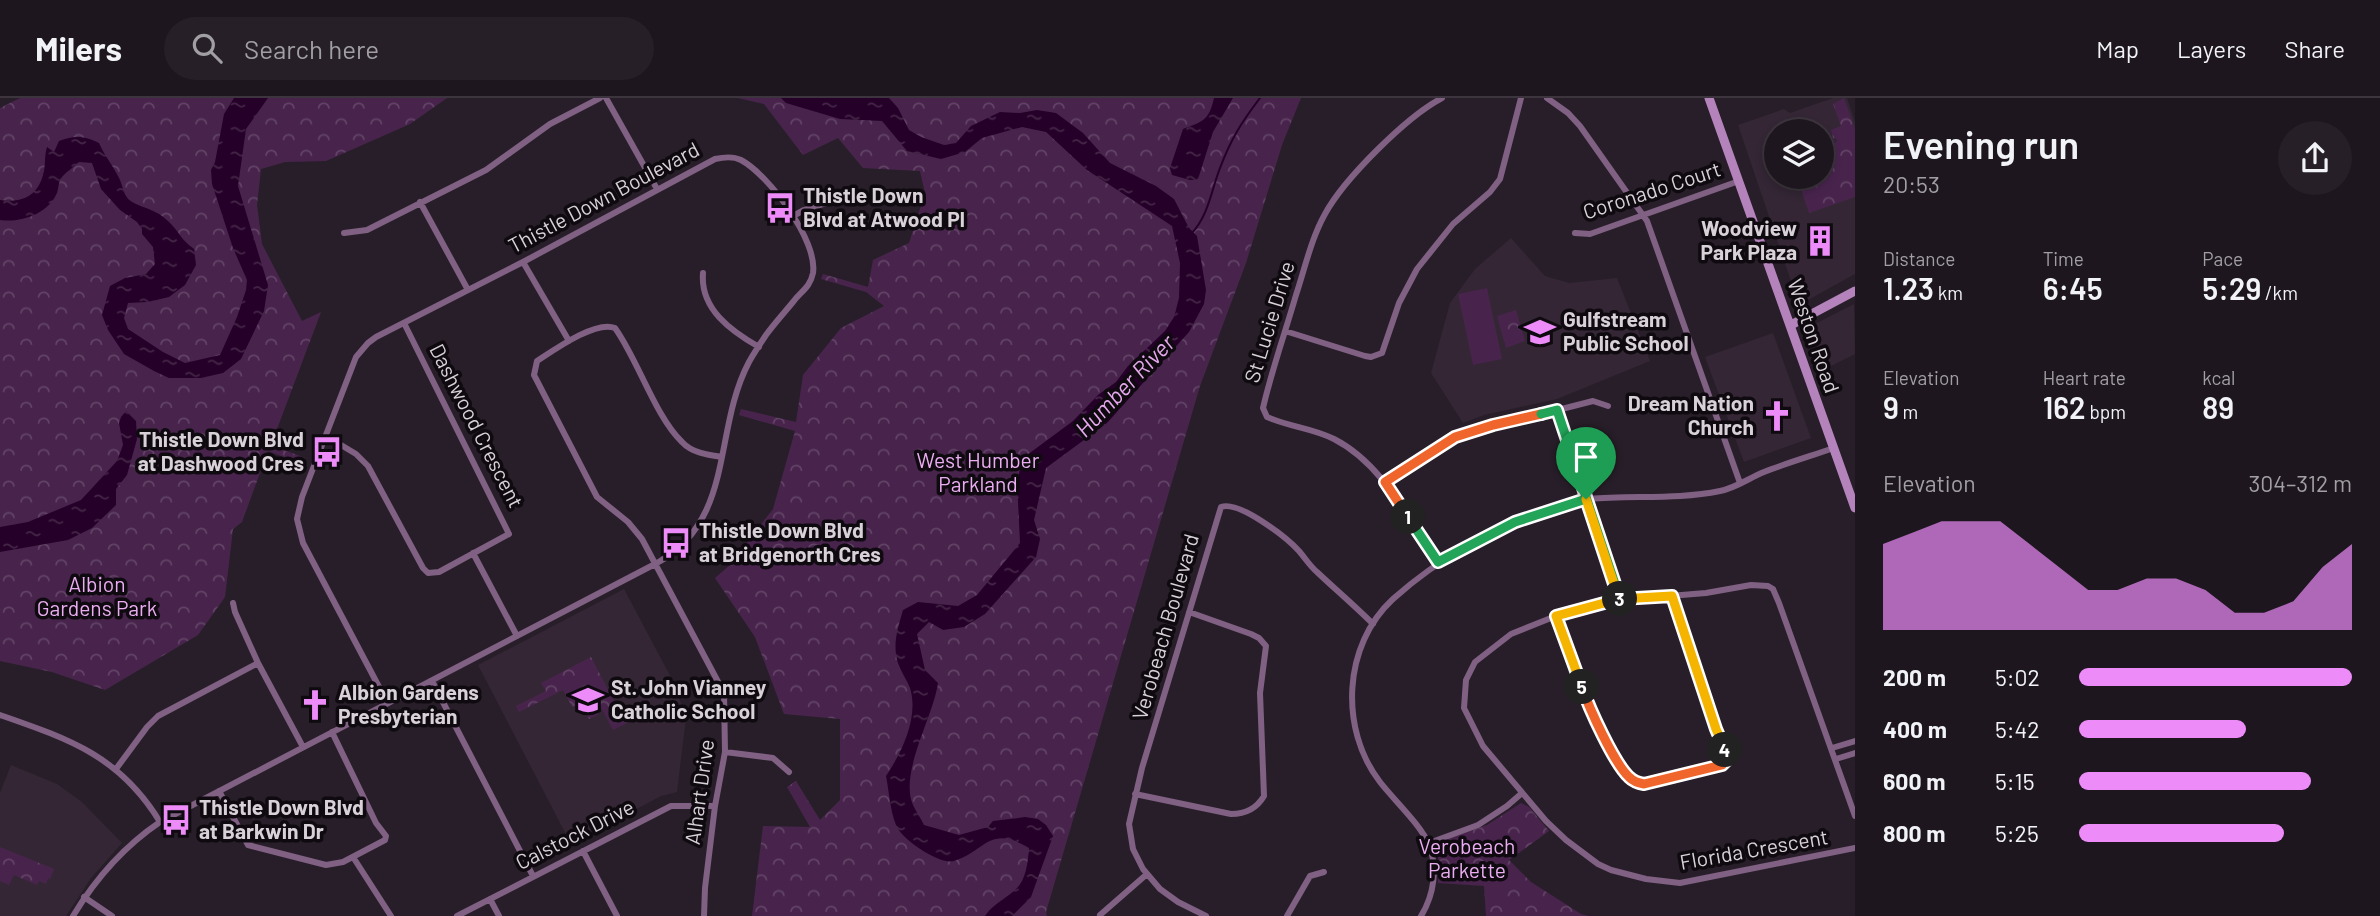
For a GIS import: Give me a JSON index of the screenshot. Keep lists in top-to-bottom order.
{
  "streets": {
    "main road": ["Weston Road"],
    "street": [
      "Coronado Court",
      "Thistle Down Boulevard",
      "St Lucie Drive",
      "Dashwood Crescent",
      "Verobeach Boulevard",
      "Alhart Drive",
      "Calstock Drive",
      "Florida Crescent"
    ]
  },
  "crossings": [
    ["Coronado Court", "Weston Road"],
    ["Thistle Down Boulevard", "Dashwood Crescent"],
    ["Thistle Down Boulevard", "Alhart Drive"],
    ["Alhart Drive", "Calstock Drive"]
  ],
  "water": ["Humber River"],
  "parks": ["West Humber Parkland", "Albion Gardens Park", "Verobeach Parkette"],
  "places": {
    "bus stop": [
      "Thistle Down Blvd at Atwood Pl",
      "Thistle Down Blvd at Dashwood Cres",
      "Thistle Down Blvd at Bridgenorth Cres",
      "Thistle Down Blvd at Barkwin Dr"
    ],
    "building": ["Woodview Park Plaza"],
    "school or university": ["Gulfstream Public School", "St. John Vianney Catholic School"],
    "church": ["Dream Nation Church", "Albion Gardens Presbyterian"]
  },
  "page": {
    "header": "Milers",
    "search": "Search here",
    "nav": ["Map", "Layers", "Share"],
    "heading": ["Evening run", "20:53"],
    "stats": [
      ["Distance", "1.23 km"],
      ["Time", "6:45"],
      ["Pace", "5:29 /km"],
      ["Elevation", "9 m"],
      ["Heart rate", "162 bpm"],
      ["kcal", "89"]
    ],
    "chart": ["Elevation", "304–312 m"],
    "pins": [
      "1",
      "3",
      "5",
      "4"
    ],
    "list": [
      {
        "name": "200 m",
        "note": "5:02"
      },
      {
        "name": "400 m",
        "note": "5:42"
      },
      {
        "name": "600 m",
        "note": "5:15"
      },
      {
        "name": "800 m",
        "note": "5:25"
      }
    ]
  }
}
